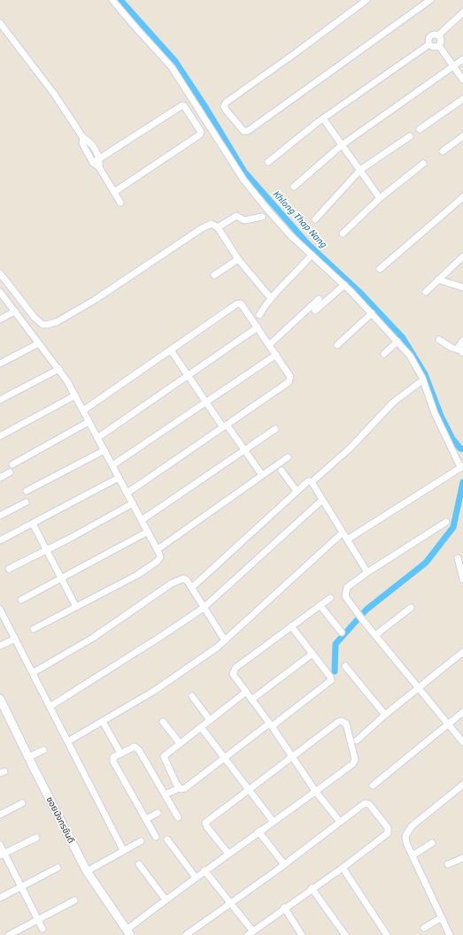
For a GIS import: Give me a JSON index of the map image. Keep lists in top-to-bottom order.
{
  "streets": {
    "street": ["ซอยมังกรขันดี"]
  },
  "water": ["Khlong Thap Nang"]
}
